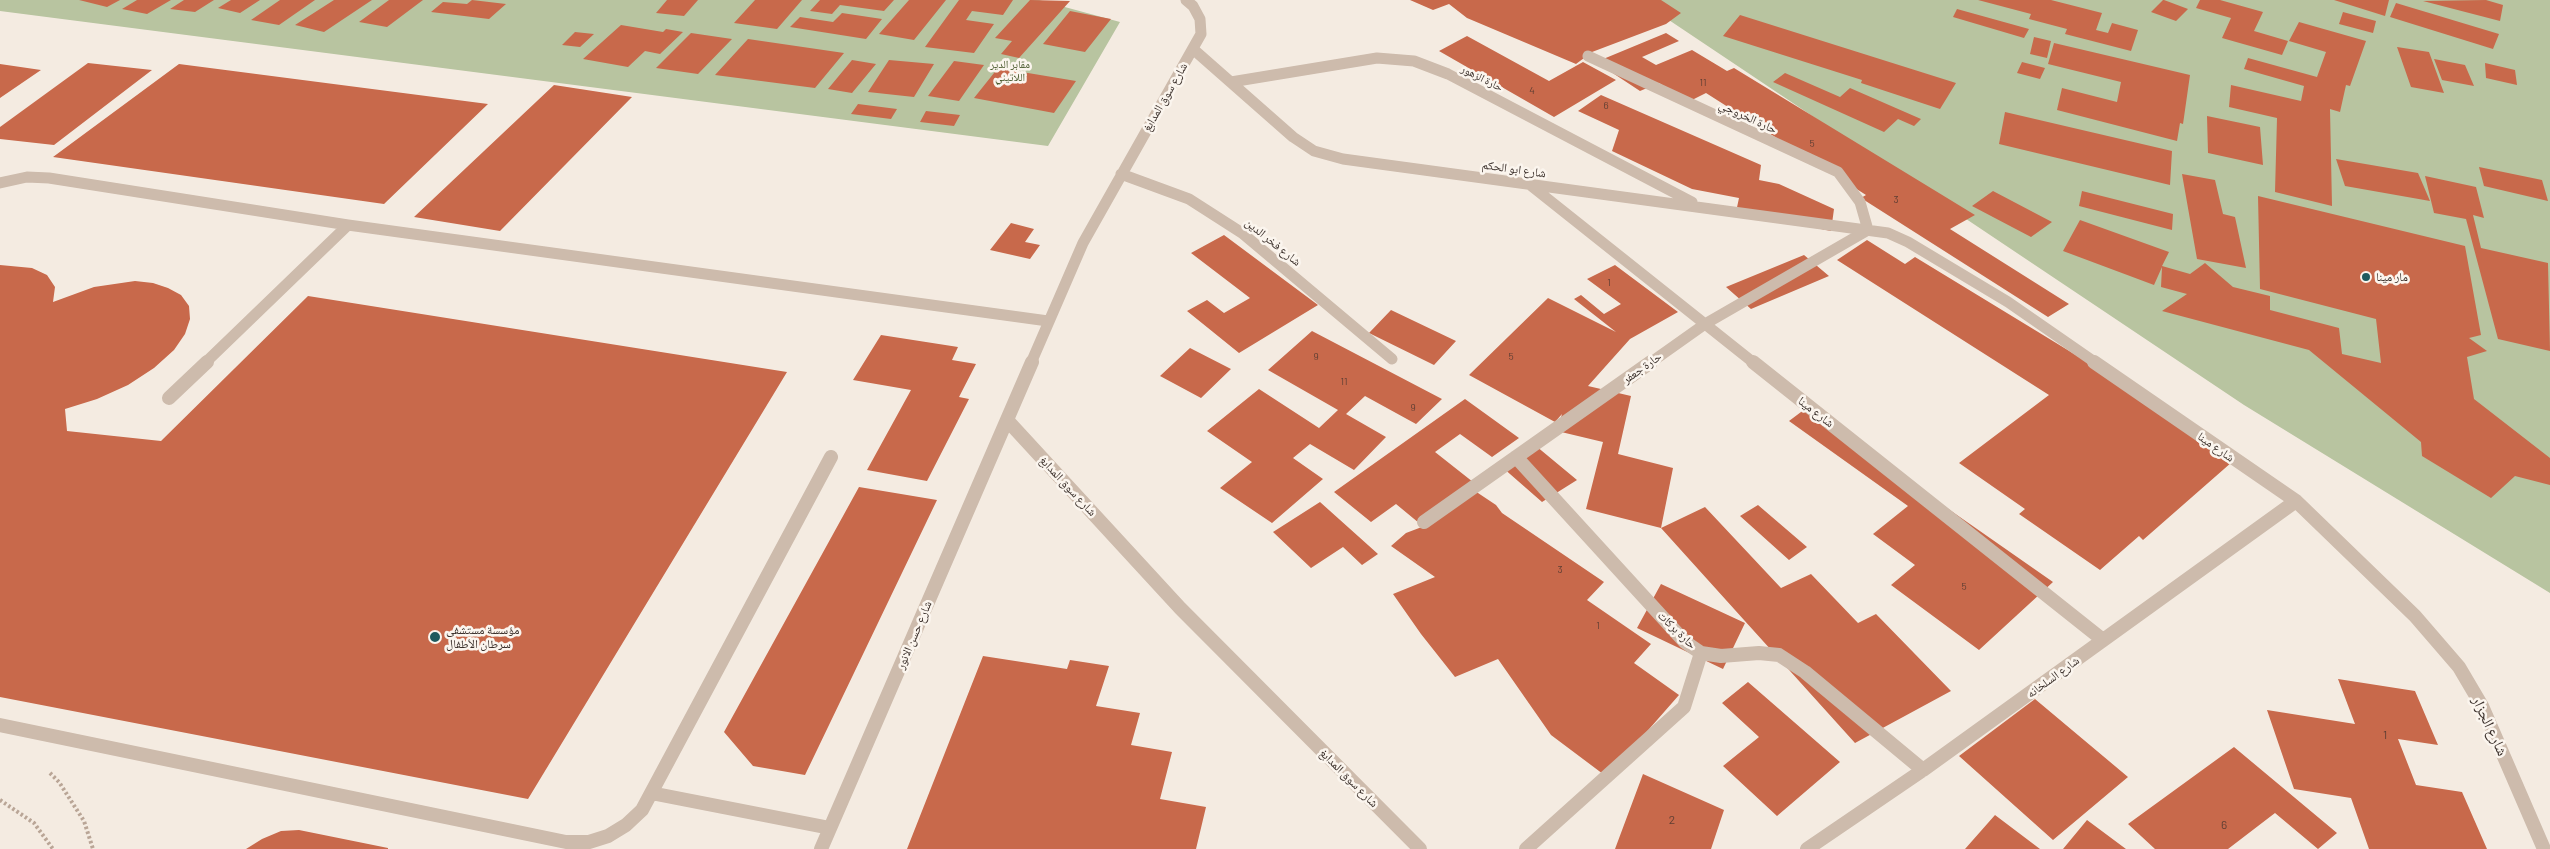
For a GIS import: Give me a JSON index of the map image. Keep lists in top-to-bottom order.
{
  "streets": {
    "street": [
      "حارة الزهور",
      "شارع سوق المدابغ",
      "حارة الخروجي",
      "شارع ابو الحكم",
      "شارع فخر الدين",
      "حارة جعفر",
      "شارع مينا",
      "حارة بركات",
      "شارع حسن الانور",
      "شارع السلخانه",
      "شارع الجزار"
    ]
  },
  "crossings": [
    ["حارة الزهور", "شارع ابو الحكم"],
    ["شارع سوق المدابغ", "شارع ابو الحكم"],
    ["شارع سوق المدابغ", "شارع فخر الدين"],
    ["شارع سوق المدابغ", "شارع حسن الانور"],
    ["حارة الخروجي", "شارع ابو الحكم"],
    ["حارة الخروجي", "حارة جعفر"],
    ["حارة الخروجي", "شارع مينا"],
    ["شارع ابو الحكم", "حارة جعفر"],
    ["شارع ابو الحكم", "شارع مينا"],
    ["حارة جعفر", "شارع مينا"],
    ["حارة جعفر", "حارة بركات"],
    ["شارع مينا", "شارع السلخانه"],
    ["شارع مينا", "شارع الجزار"],
    ["حارة بركات", "شارع السلخانه"]
  ],
  "parks": ["مقابر الدير اللاتيني"],
  "places": ["مار مينا", "مؤسسة مستشفى سرطان الأطفال"],
  "house_numbers": [
    "11",
    "4",
    "6",
    "5",
    "3",
    "1",
    "9",
    "5",
    "11",
    "9",
    "3",
    "5",
    "1",
    "1",
    "2",
    "6"
  ]
}
